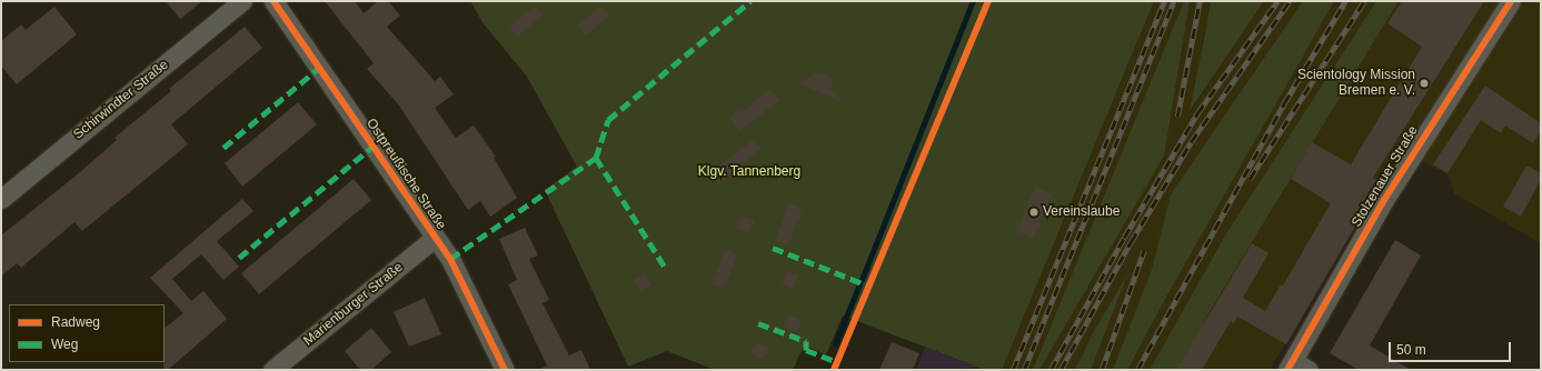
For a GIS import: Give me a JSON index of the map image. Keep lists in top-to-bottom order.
{
  "streets": {
    "street": [
      "Schirwindter Straße",
      "Ostpreußische Straße",
      "Stolzenauer Straße",
      "Marienburger Straße"
    ]
  },
  "crossings": [
    ["Ostpreußische Straße", "Marienburger Straße"]
  ],
  "parks": ["Klgv. Tannenberg"],
  "places": ["Scientology Mission Bremen e. V.", "Vereinslaube"],
  "legend": ["Radweg", "Weg"],
  "scale_bar": "50 m"
}
